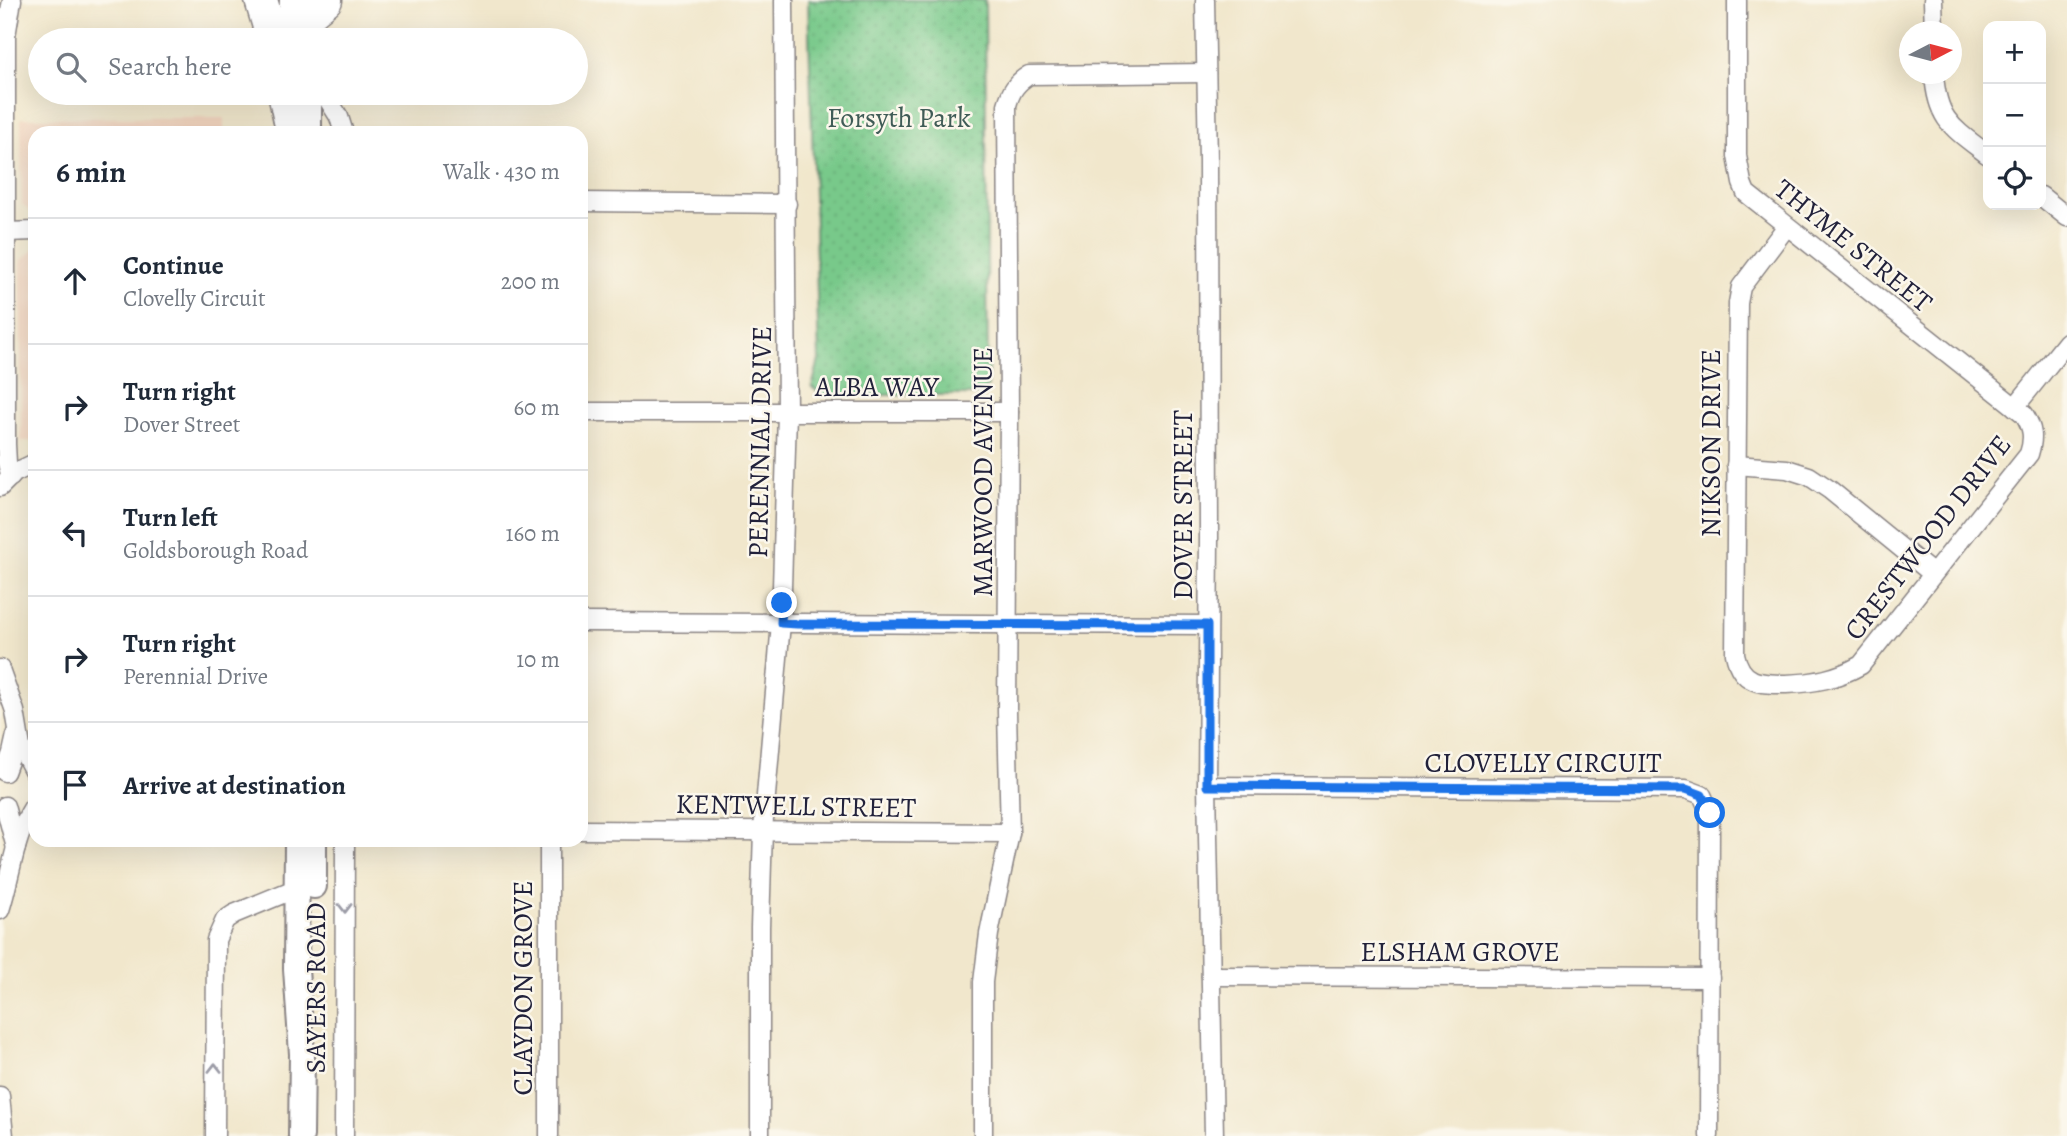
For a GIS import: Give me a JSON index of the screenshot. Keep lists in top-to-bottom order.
{
  "streets": {
    "main road": ["SAYERS ROAD"],
    "street": [
      "THYME STREET",
      "ALBA WAY",
      "PERENNIAL DRIVE",
      "NIKSON DRIVE",
      "MARWOOD AVENUE",
      "DOVER STREET",
      "CRESTWOOD DRIVE",
      "CLOVELLY CIRCUIT",
      "KENTWELL STREET",
      "ELSHAM GROVE",
      "CLAYDON GROVE"
    ]
  },
  "crossings": [
    ["THYME STREET", "NIKSON DRIVE"],
    ["THYME STREET", "CRESTWOOD DRIVE"],
    ["ALBA WAY", "PERENNIAL DRIVE"],
    ["ALBA WAY", "MARWOOD AVENUE"],
    ["PERENNIAL DRIVE", "KENTWELL STREET"],
    ["NIKSON DRIVE", "CRESTWOOD DRIVE"],
    ["MARWOOD AVENUE", "DOVER STREET"],
    ["MARWOOD AVENUE", "KENTWELL STREET"],
    ["DOVER STREET", "CLOVELLY CIRCUIT"],
    ["DOVER STREET", "ELSHAM GROVE"],
    ["CLOVELLY CIRCUIT", "ELSHAM GROVE"]
  ],
  "parks": ["Forsyth Park"],
  "north": "right",
  "page": {
    "map_buttons": ["+", "−"],
    "search": "Search here",
    "heading": ["6 min", "Walk · 430 m"],
    "list": [
      ["Continue", "Clovelly Circuit", "200 m"],
      ["Turn right", "Dover Street", "60 m"],
      ["Turn left", "Goldsborough Road", "160 m"],
      ["Turn right", "Perennial Drive", "10 m"],
      "Arrive at destination"
    ]
  }
}
